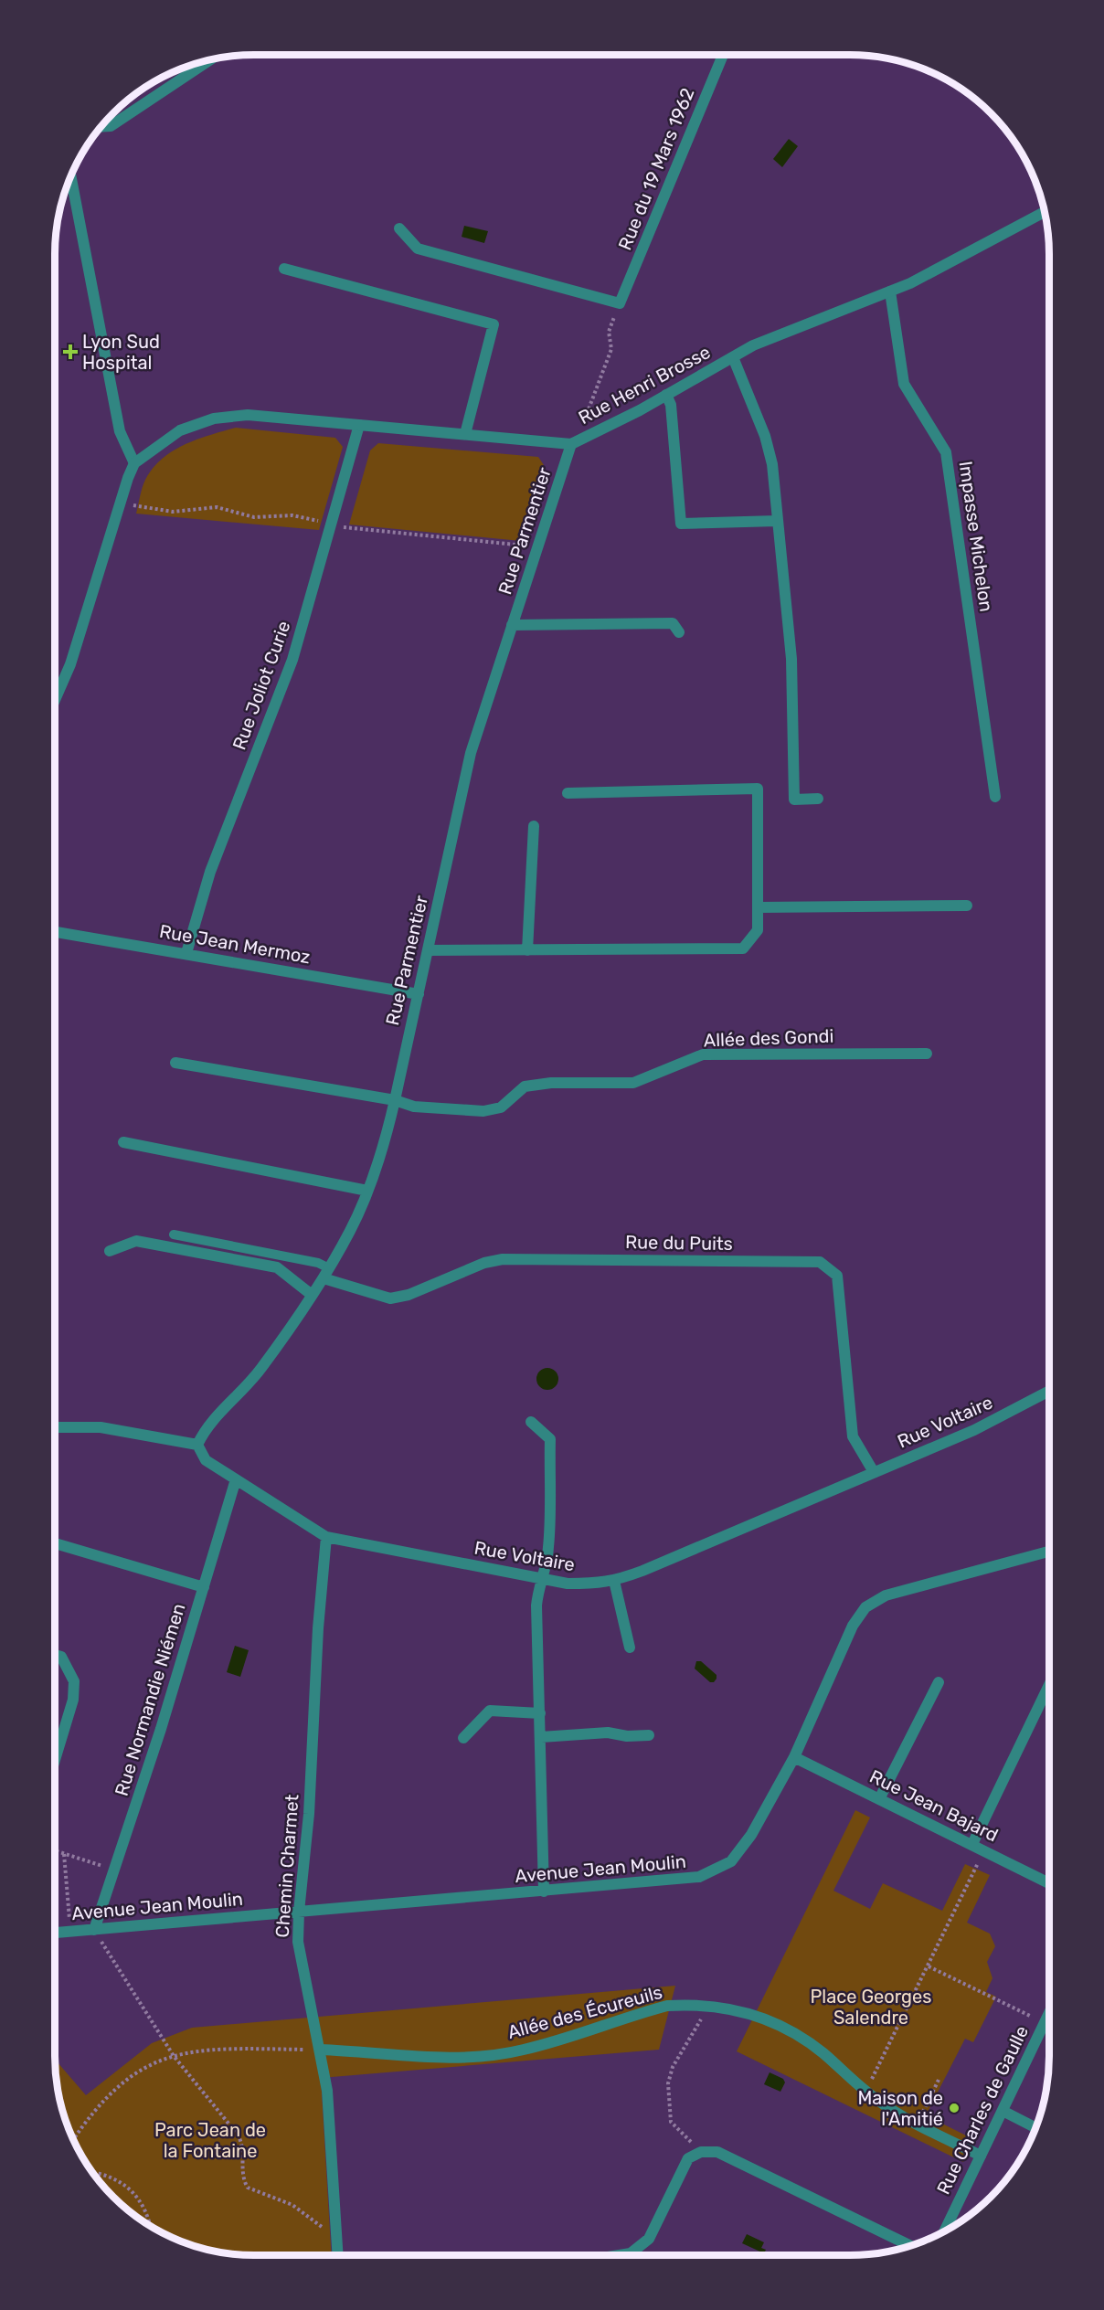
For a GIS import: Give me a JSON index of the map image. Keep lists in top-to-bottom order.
{
  "streets": {
    "street": [
      "Rue du 19 Mars 1962",
      "Rue Henri Brosse",
      "Rue Parmentier",
      "Impasse Michelon",
      "Rue Joliot Curie",
      "Rue Jean Mermoz",
      "Allée des Gondi",
      "Rue du Puits",
      "Rue Voltaire",
      "Rue Normandie Niémen",
      "Rue Jean Bajard",
      "Chemin Charmet",
      "Avenue Jean Moulin",
      "Allée des Écureuils",
      "Rue Charles de Gaulle"
    ]
  },
  "crossings": [
    ["Rue Henri Brosse", "Rue Parmentier"],
    ["Rue Henri Brosse", "Impasse Michelon"],
    ["Rue Henri Brosse", "Rue Joliot Curie"],
    ["Rue Parmentier", "Rue Jean Mermoz"],
    ["Rue Parmentier", "Allée des Gondi"],
    ["Rue Parmentier", "Rue du Puits"],
    ["Rue Parmentier", "Rue Voltaire"],
    ["Rue Joliot Curie", "Rue Jean Mermoz"],
    ["Rue du Puits", "Rue Voltaire"],
    ["Rue Voltaire", "Rue Normandie Niémen"],
    ["Rue Voltaire", "Chemin Charmet"],
    ["Rue Normandie Niémen", "Avenue Jean Moulin"],
    ["Rue Jean Bajard", "Avenue Jean Moulin"],
    ["Chemin Charmet", "Avenue Jean Moulin"],
    ["Chemin Charmet", "Allée des Écureuils"],
    ["Allée des Écureuils", "Rue Charles de Gaulle"]
  ],
  "parks": ["Place Georges Salendre", "Parc Jean de la Fontaine"],
  "places": {
    "health": ["Lyon Sud Hospital"],
    "other": ["Maison de l'Amitié"]
  }
}
